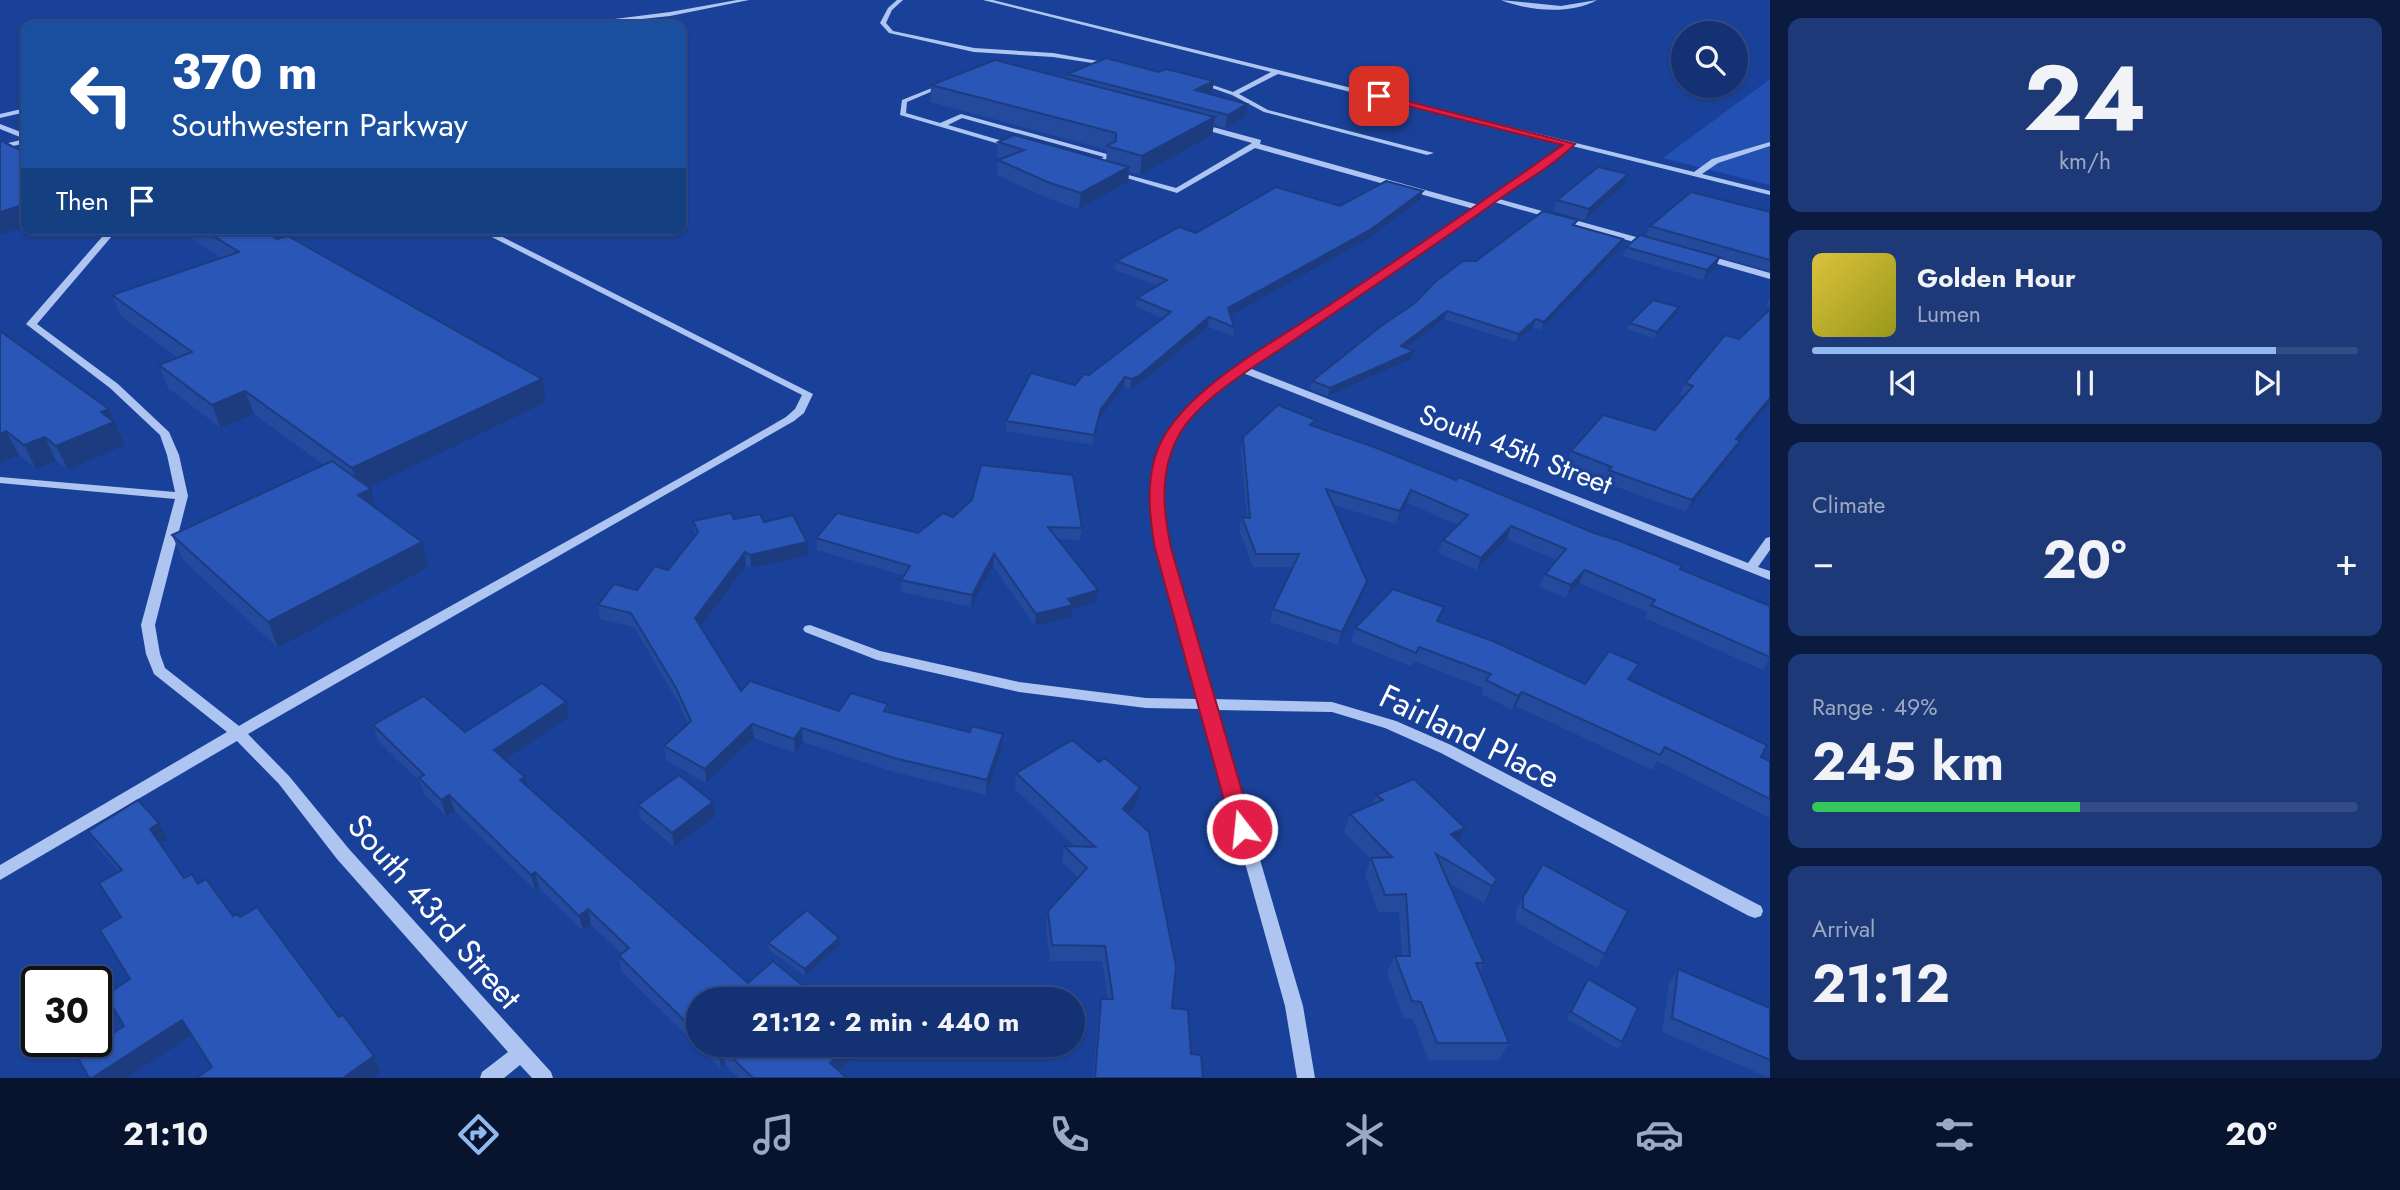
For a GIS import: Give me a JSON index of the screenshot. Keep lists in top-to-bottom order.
{
  "streets": {
    "street": ["South 45th Street", "Fairland Place", "South 43rd Street"]
  },
  "page": {
    "tile": [
      ["24", "km/h"],
      "Climate",
      ["Range · 49%", "245 km"],
      ["Arrival", "21:12"]
    ],
    "turn": ["370 m", "Southwestern Parkway"],
    "then": "Then",
    "song": ["Golden Hour", "Lumen"],
    "heat": ["−", "20°", "+"],
    "limit": "30",
    "trip": "21:12 · 2 min · 440 m",
    "tabs": ["21:10", "20°"]
  }
}
